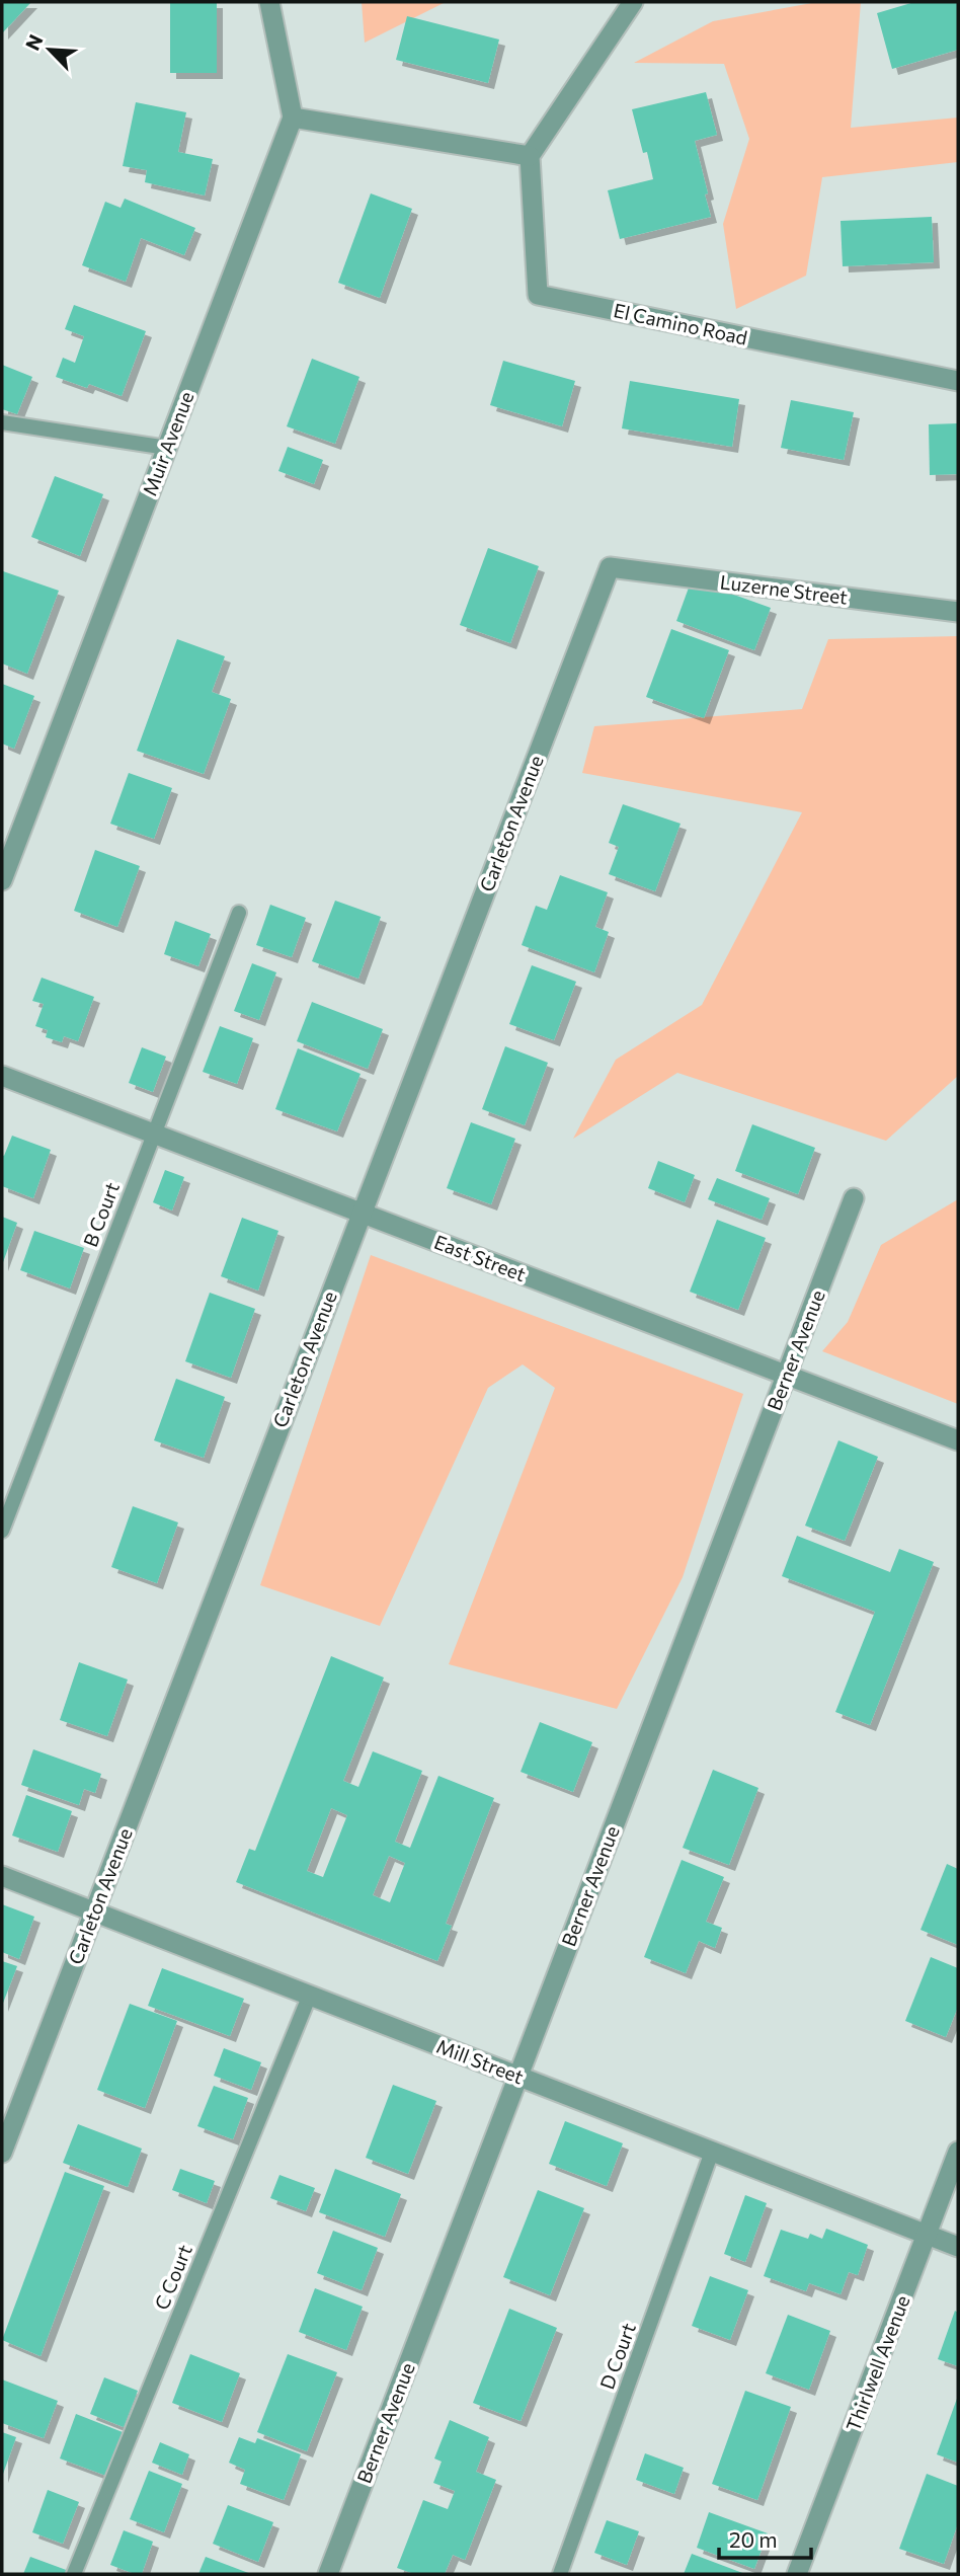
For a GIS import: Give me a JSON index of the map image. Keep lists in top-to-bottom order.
{
  "streets": {
    "street": [
      "El Camino Road",
      "Muir Avenue",
      "Luzerne Street",
      "Carleton Avenue",
      "East Street",
      "Berner Avenue",
      "Mill Street",
      "Thirlwell Avenue"
    ],
    "lane": ["B Court", "C Court", "D Court"]
  },
  "crossings": [
    ["Luzerne Street", "Carleton Avenue"],
    ["Carleton Avenue", "East Street"],
    ["Carleton Avenue", "Mill Street"],
    ["B Court", "East Street"],
    ["East Street", "Berner Avenue"],
    ["Berner Avenue", "Mill Street"],
    ["Mill Street", "C Court"],
    ["Mill Street", "D Court"],
    ["Mill Street", "Thirlwell Avenue"]
  ],
  "scale_bar": "20 m",
  "north": "top left"
}
